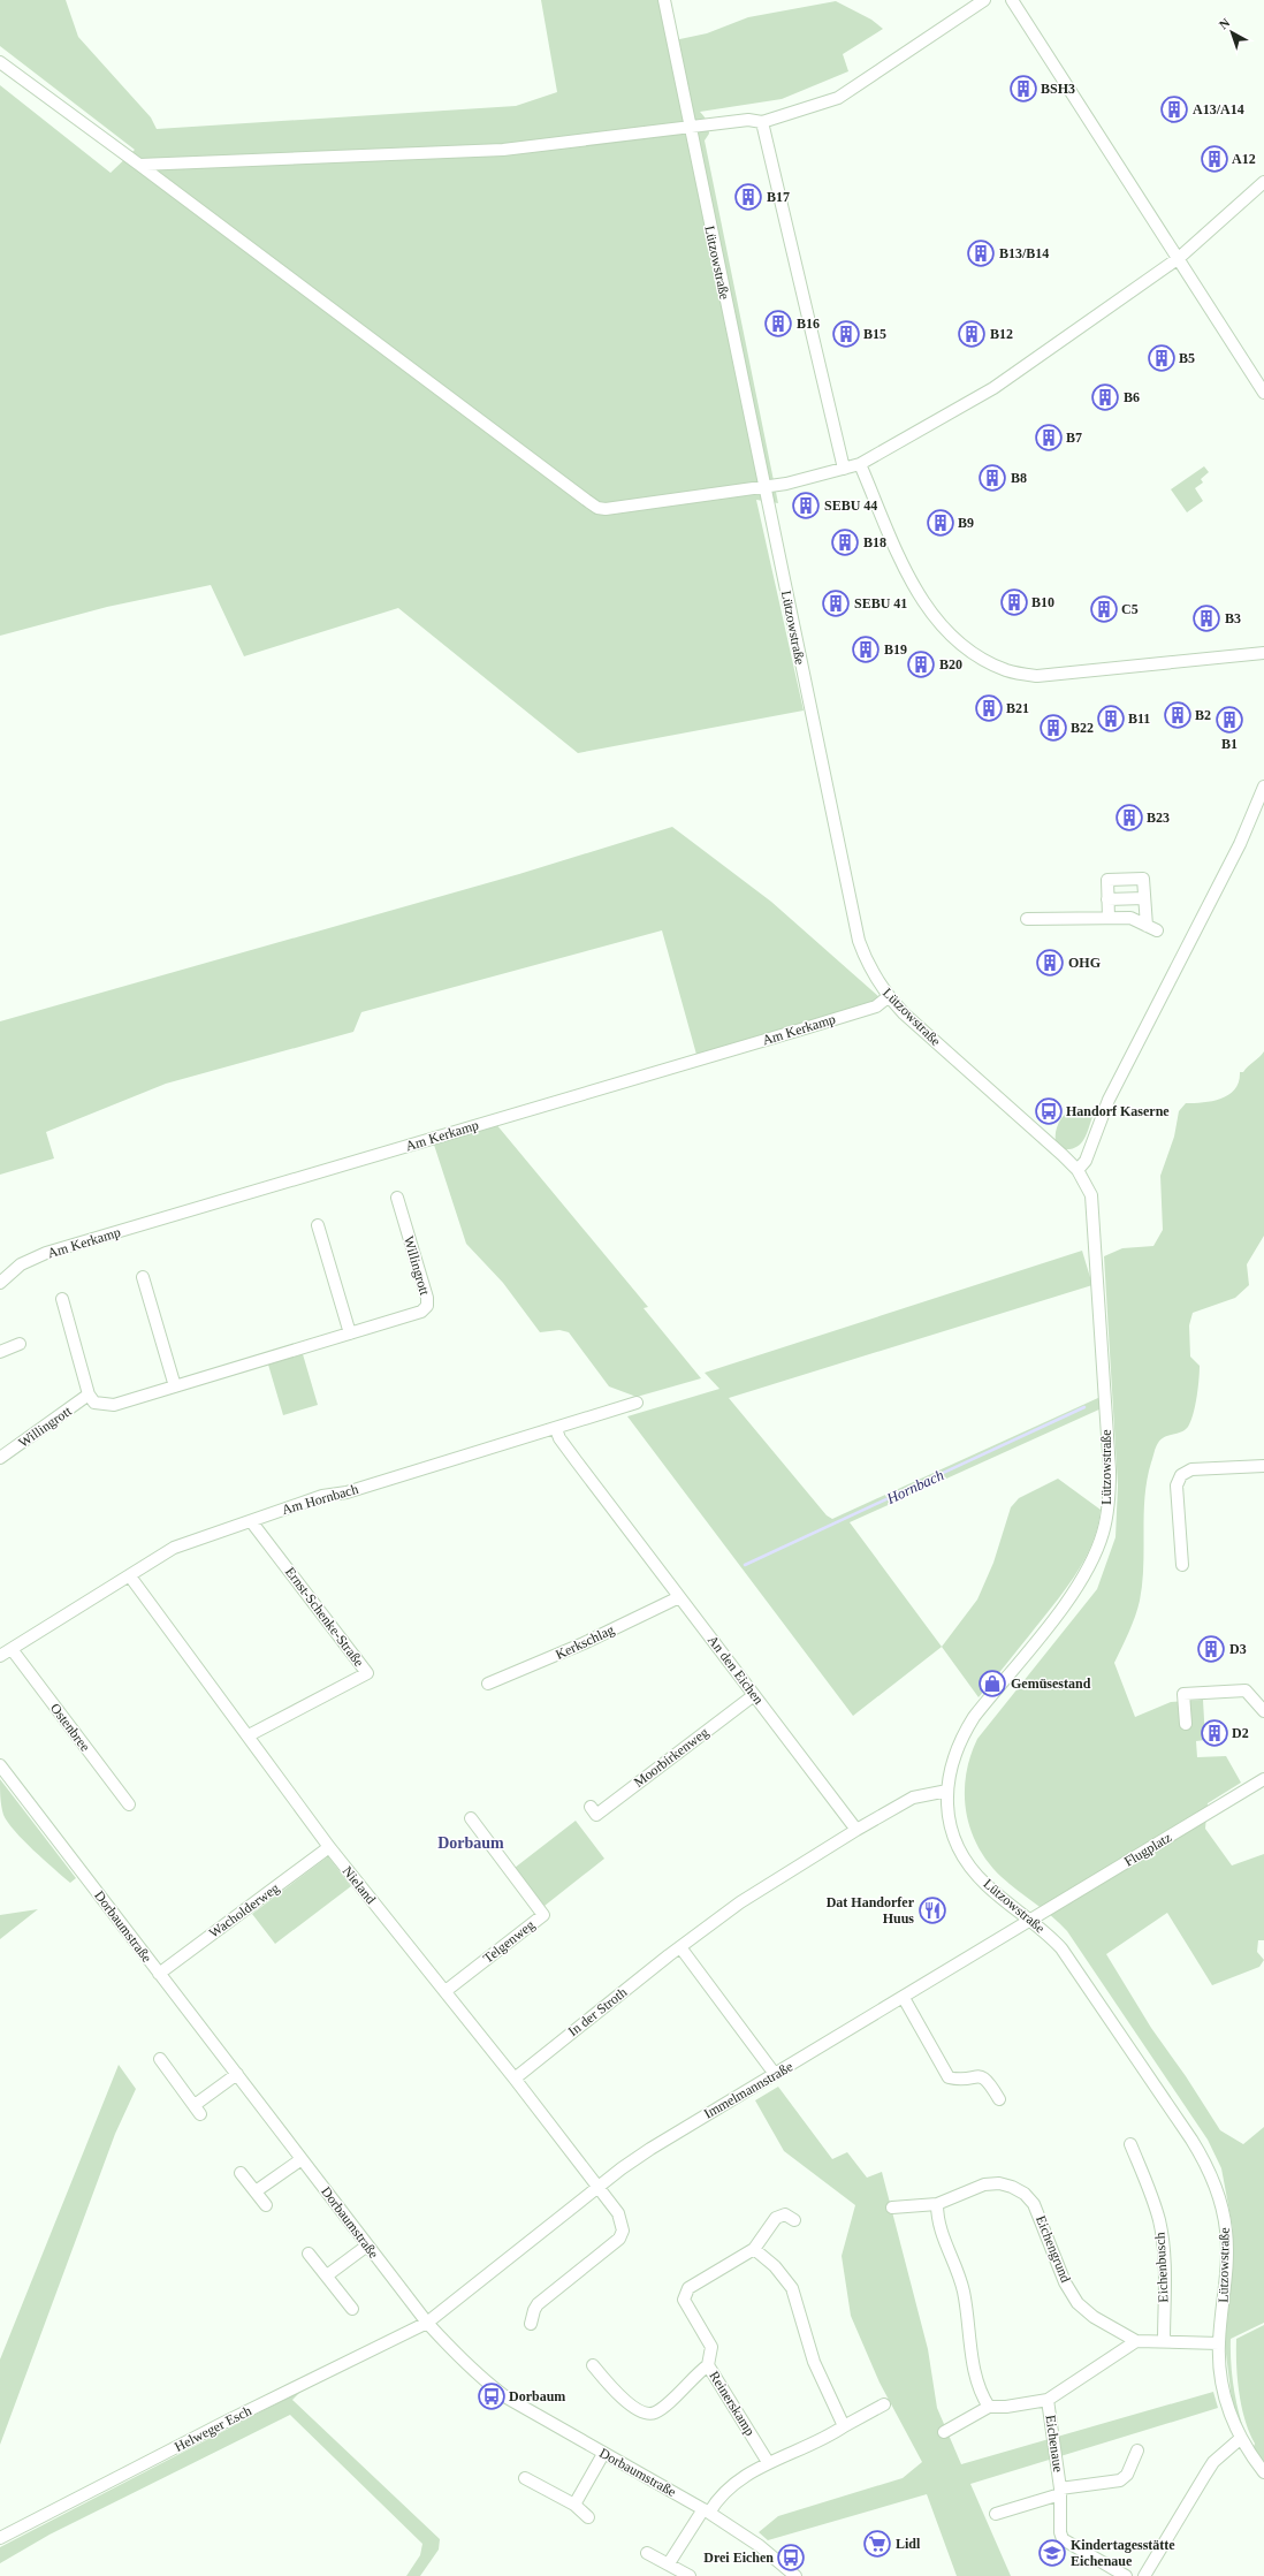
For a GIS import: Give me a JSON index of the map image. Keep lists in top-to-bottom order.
{
  "streets": {
    "street": [
      "Lützowstraße",
      "Am Kerkamp",
      "Willingrott",
      "Am Hornbach",
      "Ernst-Schenke-Straße",
      "Kerkschlag",
      "An den Eichen",
      "Ostenbree",
      "Moorbirkenweg",
      "Flugplatz",
      "Nieland",
      "Wacholderweg",
      "Dorbaumstraße",
      "Telgenweg",
      "In der Stroth",
      "Immelmannstraße",
      "Eichengrund",
      "Eichenbusch",
      "Reinerskamp",
      "Helweger Esch",
      "Eichenaue"
    ]
  },
  "crossings": [
    ["Lützowstraße", "Am Kerkamp"],
    ["Lützowstraße", "Flugplatz"],
    ["Lützowstraße", "Immelmannstraße"],
    ["Lützowstraße", "Eichengrund"],
    ["Am Hornbach", "Ernst-Schenke-Straße"],
    ["Am Hornbach", "An den Eichen"],
    ["Am Hornbach", "Ostenbree"],
    ["Am Hornbach", "Nieland"],
    ["Ernst-Schenke-Straße", "Nieland"],
    ["Kerkschlag", "An den Eichen"],
    ["An den Eichen", "Moorbirkenweg"],
    ["An den Eichen", "In der Stroth"],
    ["Flugplatz", "Immelmannstraße"],
    ["Nieland", "Wacholderweg"],
    ["Nieland", "Telgenweg"],
    ["Nieland", "In der Stroth"],
    ["Nieland", "Immelmannstraße"],
    ["Wacholderweg", "Dorbaumstraße"],
    ["Dorbaumstraße", "Immelmannstraße"],
    ["Dorbaumstraße", "Helweger Esch"],
    ["Immelmannstraße", "Helweger Esch"],
    ["Eichengrund", "Eichenbusch"]
  ],
  "districts": ["Dorbaum"],
  "water": ["Hornbach"],
  "places": {
    "building": [
      "BSH3",
      "A13/A14",
      "A12",
      "B17",
      "B13/B14",
      "B16",
      "B15",
      "B12",
      "B5",
      "B6",
      "B7",
      "B8",
      "SEBU 44",
      "B9",
      "B18",
      "B10",
      "SEBU 41",
      "C5",
      "B3",
      "B19",
      "B20",
      "B21",
      "B2",
      "B11",
      "B1",
      "B22",
      "B23",
      "OHG",
      "D3",
      "D2"
    ],
    "bus stop": ["Handorf Kaserne", "Dorbaum", "Drei Eichen"],
    "shop": ["Gemüsestand"],
    "restaurant": ["Dat Handorfer Huus"],
    "supermarket": ["Lidl"],
    "school or university": ["Kindertagesstätte Eichenaue"]
  },
  "north": "top left"
}
